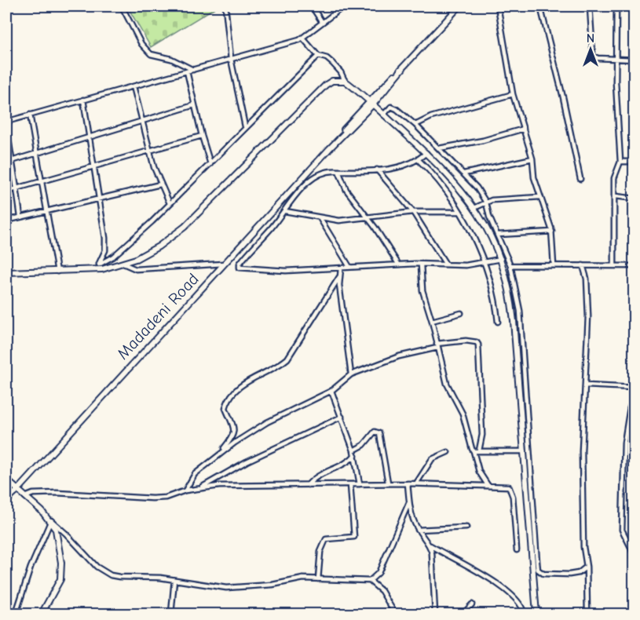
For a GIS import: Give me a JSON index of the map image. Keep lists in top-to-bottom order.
{
  "streets": {
    "street": ["Madadeni Road"]
  },
  "north": "top"
}
